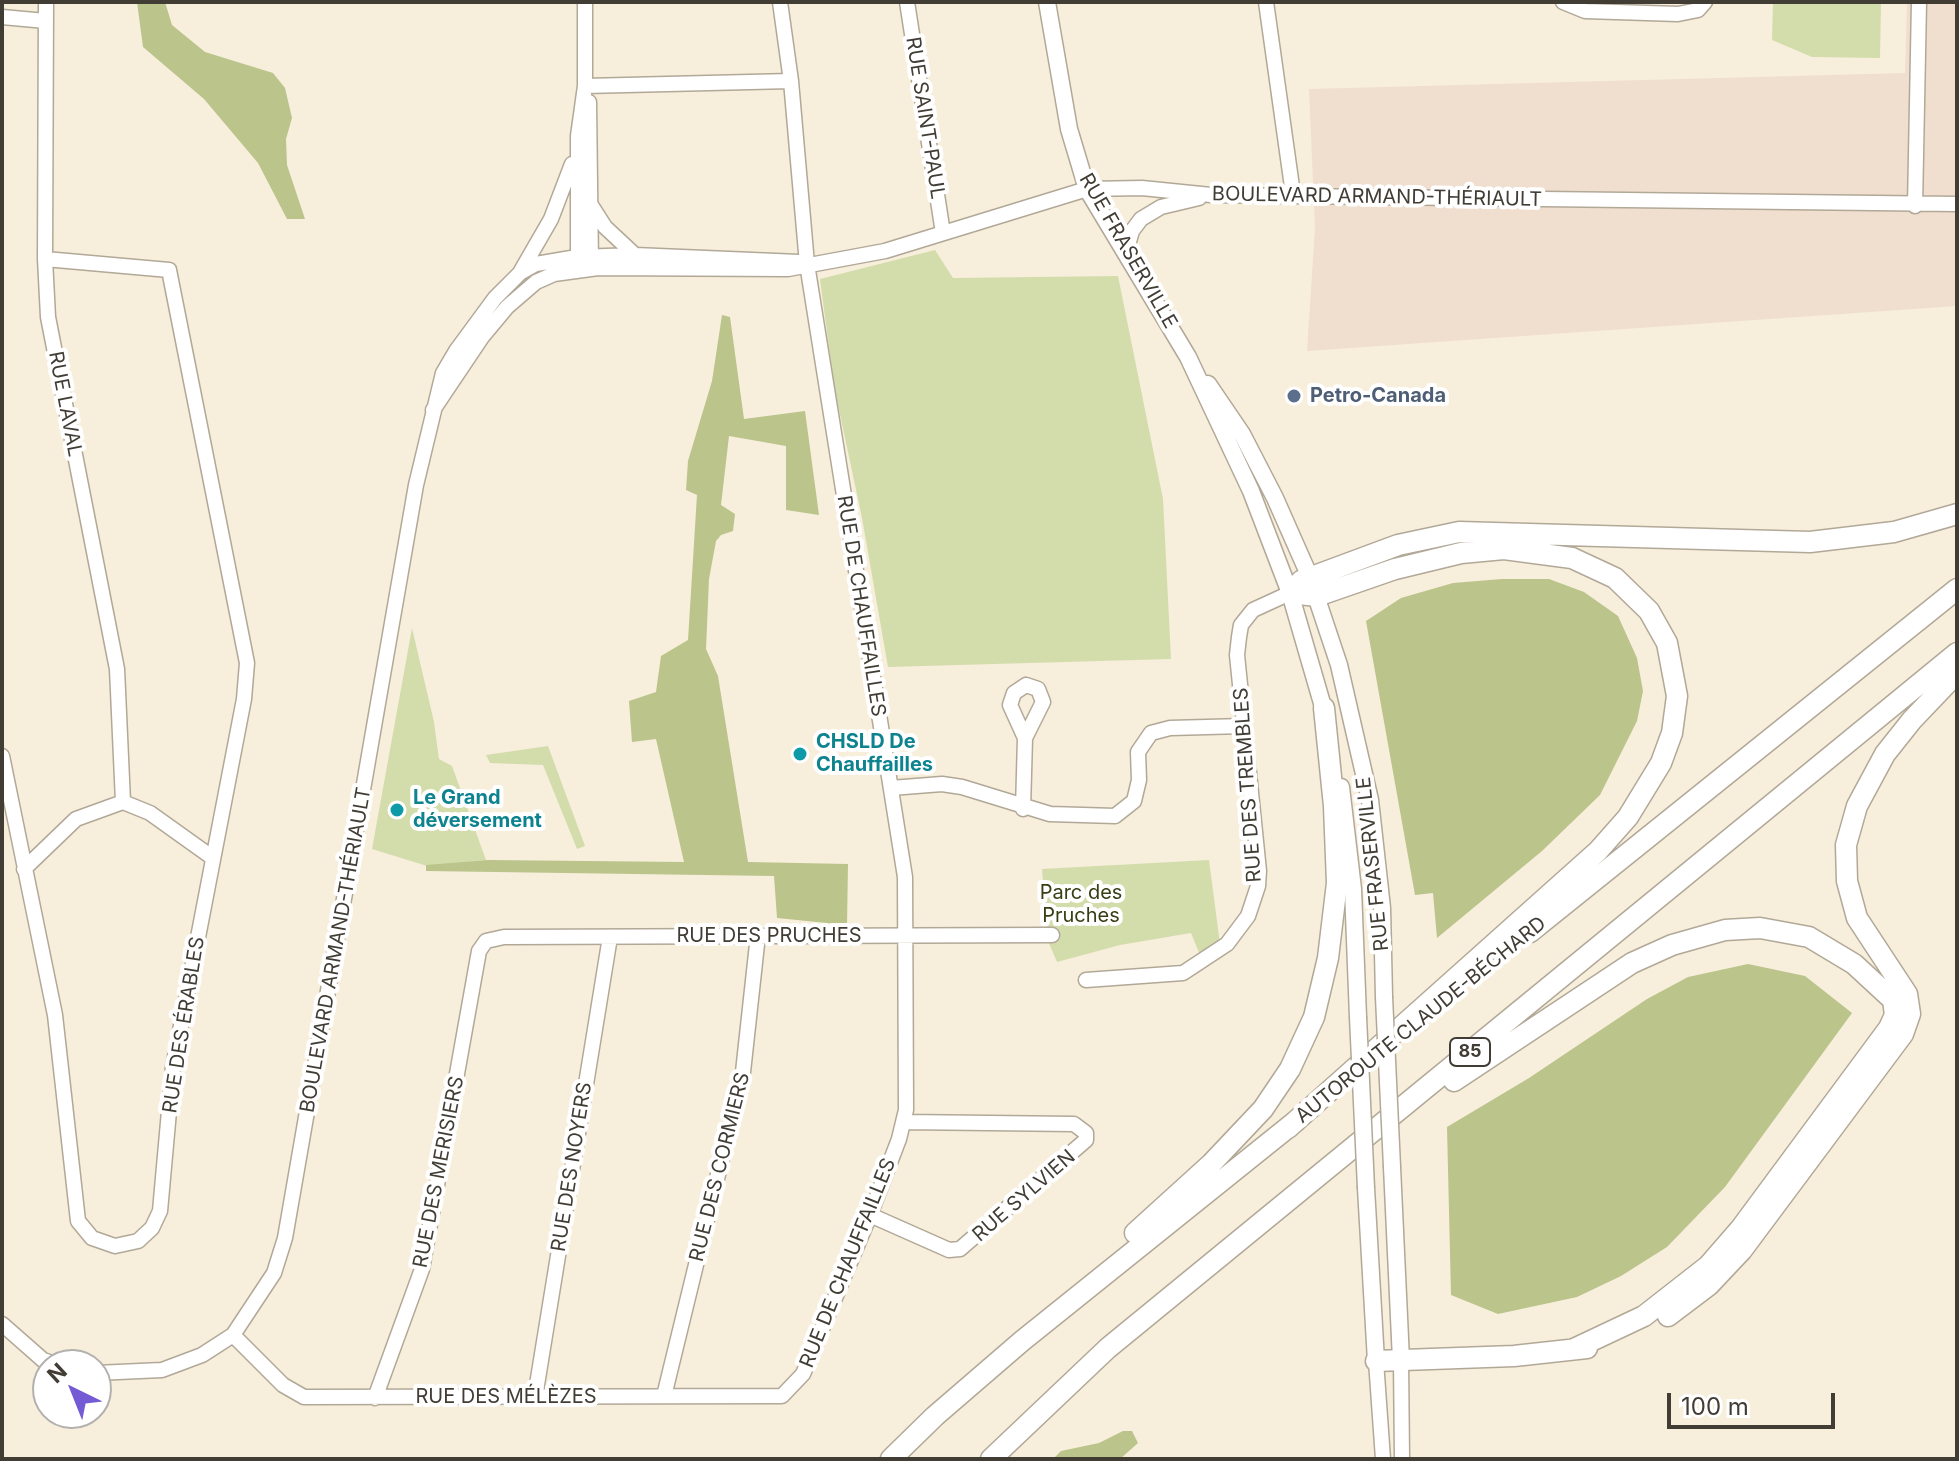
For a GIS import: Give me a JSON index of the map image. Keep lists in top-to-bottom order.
{
  "streets": {
    "highway": ["AUTOROUTE CLAUDE-BÉCHARD", "85"],
    "main road": ["RUE FRASERVILLE"],
    "street": [
      "RUE SAINT-PAUL",
      "BOULEVARD ARMAND-THÉRIAULT",
      "RUE LAVAL",
      "RUE DE CHAUFFAILLES",
      "RUE DES TREMBLES",
      "RUE DES PRUCHES",
      "RUE DES ÉRABLES",
      "RUE DES NOYERS",
      "RUE DES CORMIERS",
      "RUE DES MERISIERS",
      "RUE SYLVIEN",
      "RUE DES MÉLÈZES"
    ]
  },
  "crossings": [
    ["RUE SAINT-PAUL", "BOULEVARD ARMAND-THÉRIAULT"],
    ["BOULEVARD ARMAND-THÉRIAULT", "RUE FRASERVILLE"],
    ["BOULEVARD ARMAND-THÉRIAULT", "RUE DE CHAUFFAILLES"],
    ["BOULEVARD ARMAND-THÉRIAULT", "RUE DES MÉLÈZES"],
    ["RUE FRASERVILLE", "RUE DES TREMBLES"],
    ["RUE LAVAL", "RUE DES ÉRABLES"],
    ["RUE DE CHAUFFAILLES", "RUE DES PRUCHES"],
    ["RUE DE CHAUFFAILLES", "RUE SYLVIEN"],
    ["RUE DE CHAUFFAILLES", "RUE DES MÉLÈZES"],
    ["RUE DES PRUCHES", "RUE DES NOYERS"],
    ["RUE DES PRUCHES", "RUE DES CORMIERS"],
    ["RUE DES PRUCHES", "RUE DES MERISIERS"],
    ["RUE DES NOYERS", "RUE DES MÉLÈZES"],
    ["RUE DES CORMIERS", "RUE DES MÉLÈZES"],
    ["RUE DES MERISIERS", "RUE DES MÉLÈZES"]
  ],
  "parks": ["Parc des Pruches"],
  "places": ["Petro-Canada", "CHSLD De Chauffailles", "Le Grand déversement"],
  "scale_bar": "100 m",
  "north": "top left"
}
